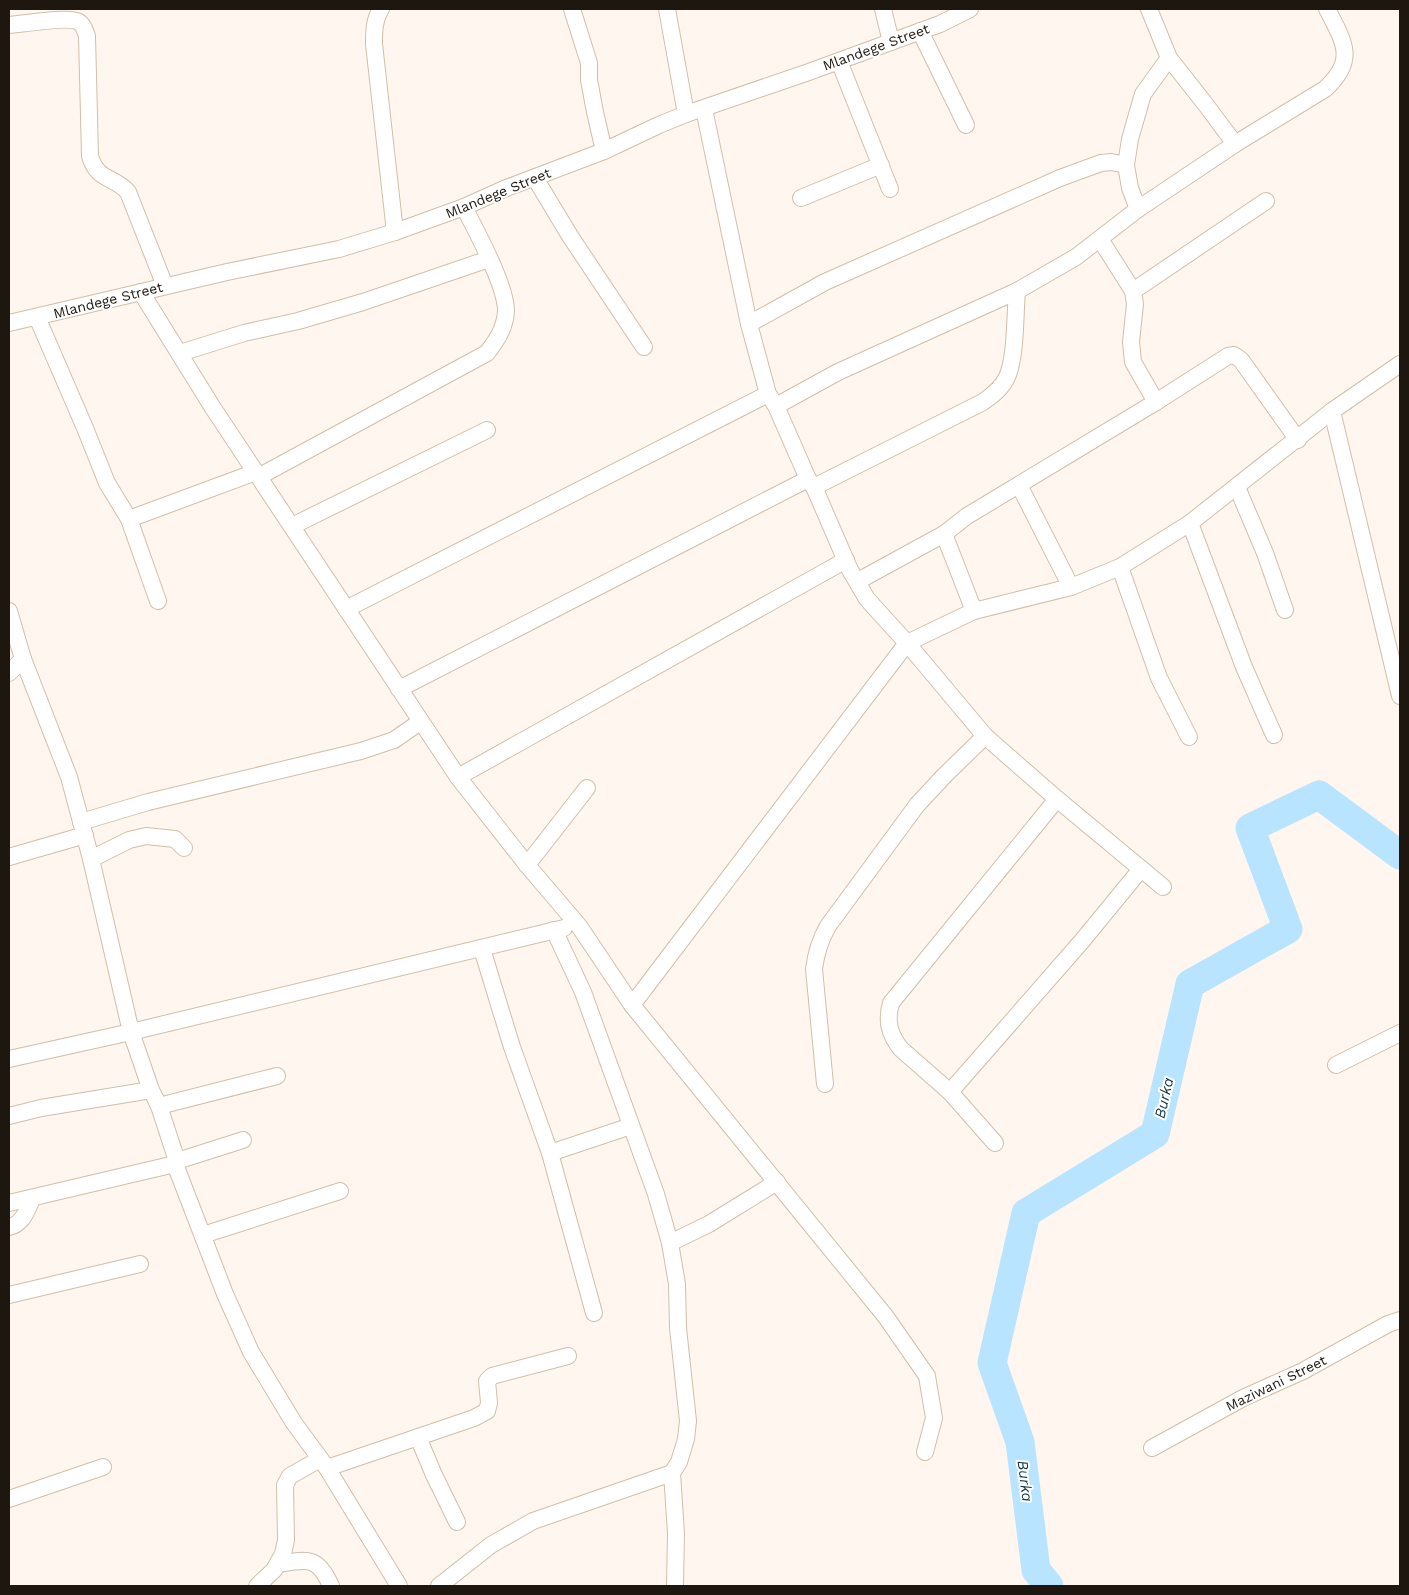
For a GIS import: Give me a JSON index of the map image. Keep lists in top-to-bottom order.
{
  "streets": {
    "street": ["Mlandege Street", "Maziwani Street"]
  },
  "water": ["Burka"]
}
